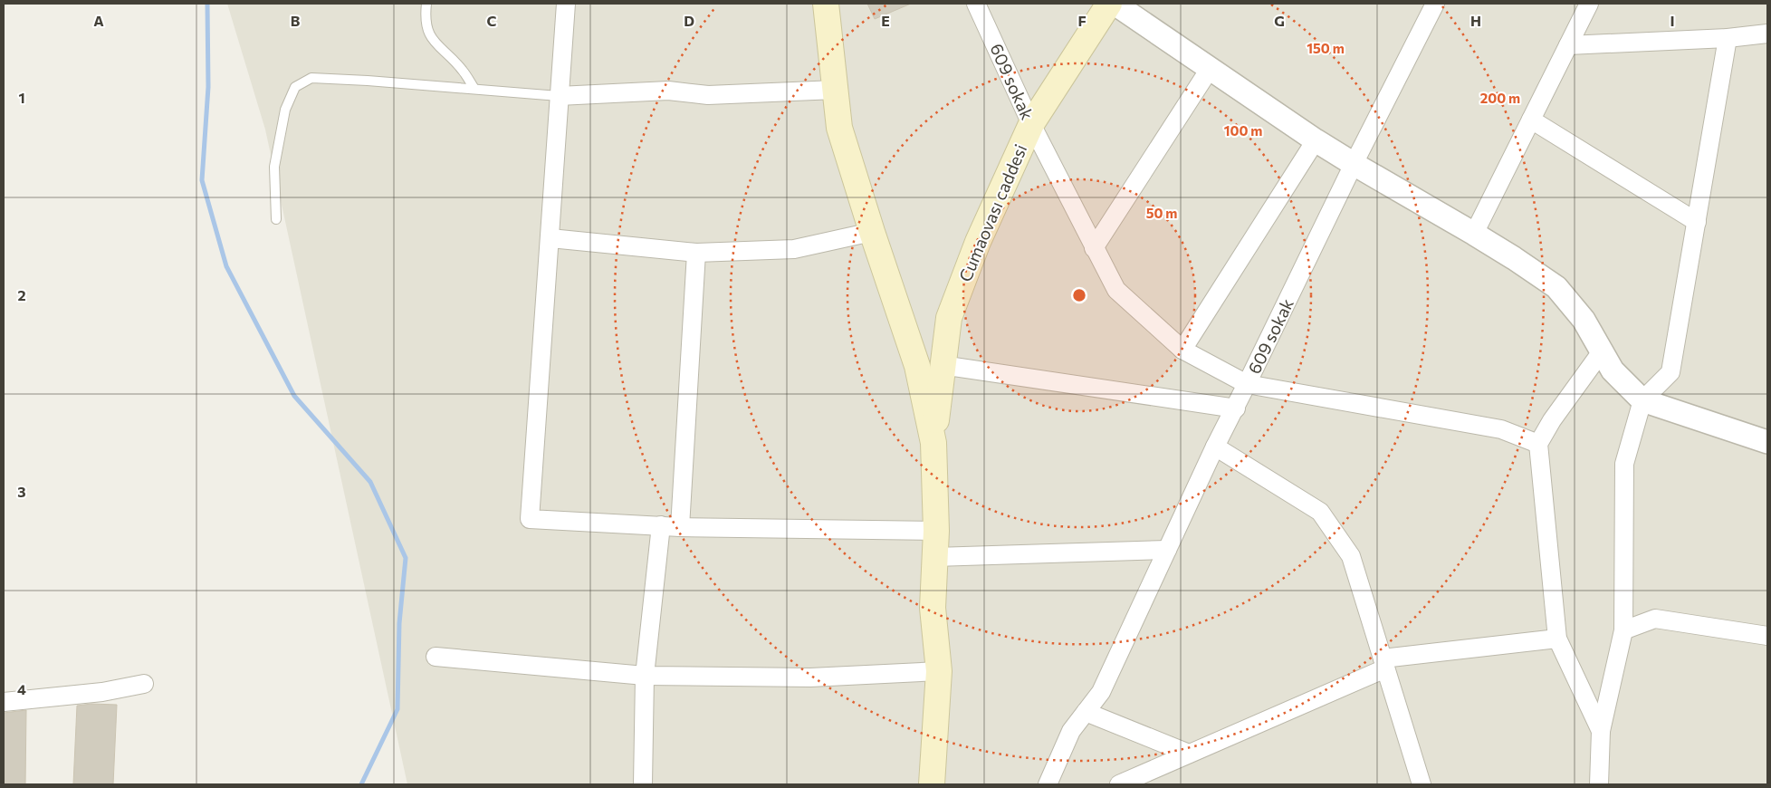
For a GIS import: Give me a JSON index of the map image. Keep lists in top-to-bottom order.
{
  "streets": {
    "main road": ["Cumaovası caddesi"],
    "street": ["609 sokak"]
  },
  "crossings": [
    ["609 sokak", "Cumaovası caddesi"]
  ],
  "grid": {
    "columns": [
      "A",
      "B",
      "C",
      "D",
      "E",
      "F",
      "G",
      "H",
      "I"
    ],
    "rows": [
      "1",
      "2",
      "3",
      "4"
    ]
  },
  "rings": [
    "150 m",
    "200 m",
    "100 m",
    "50 m"
  ]
}
